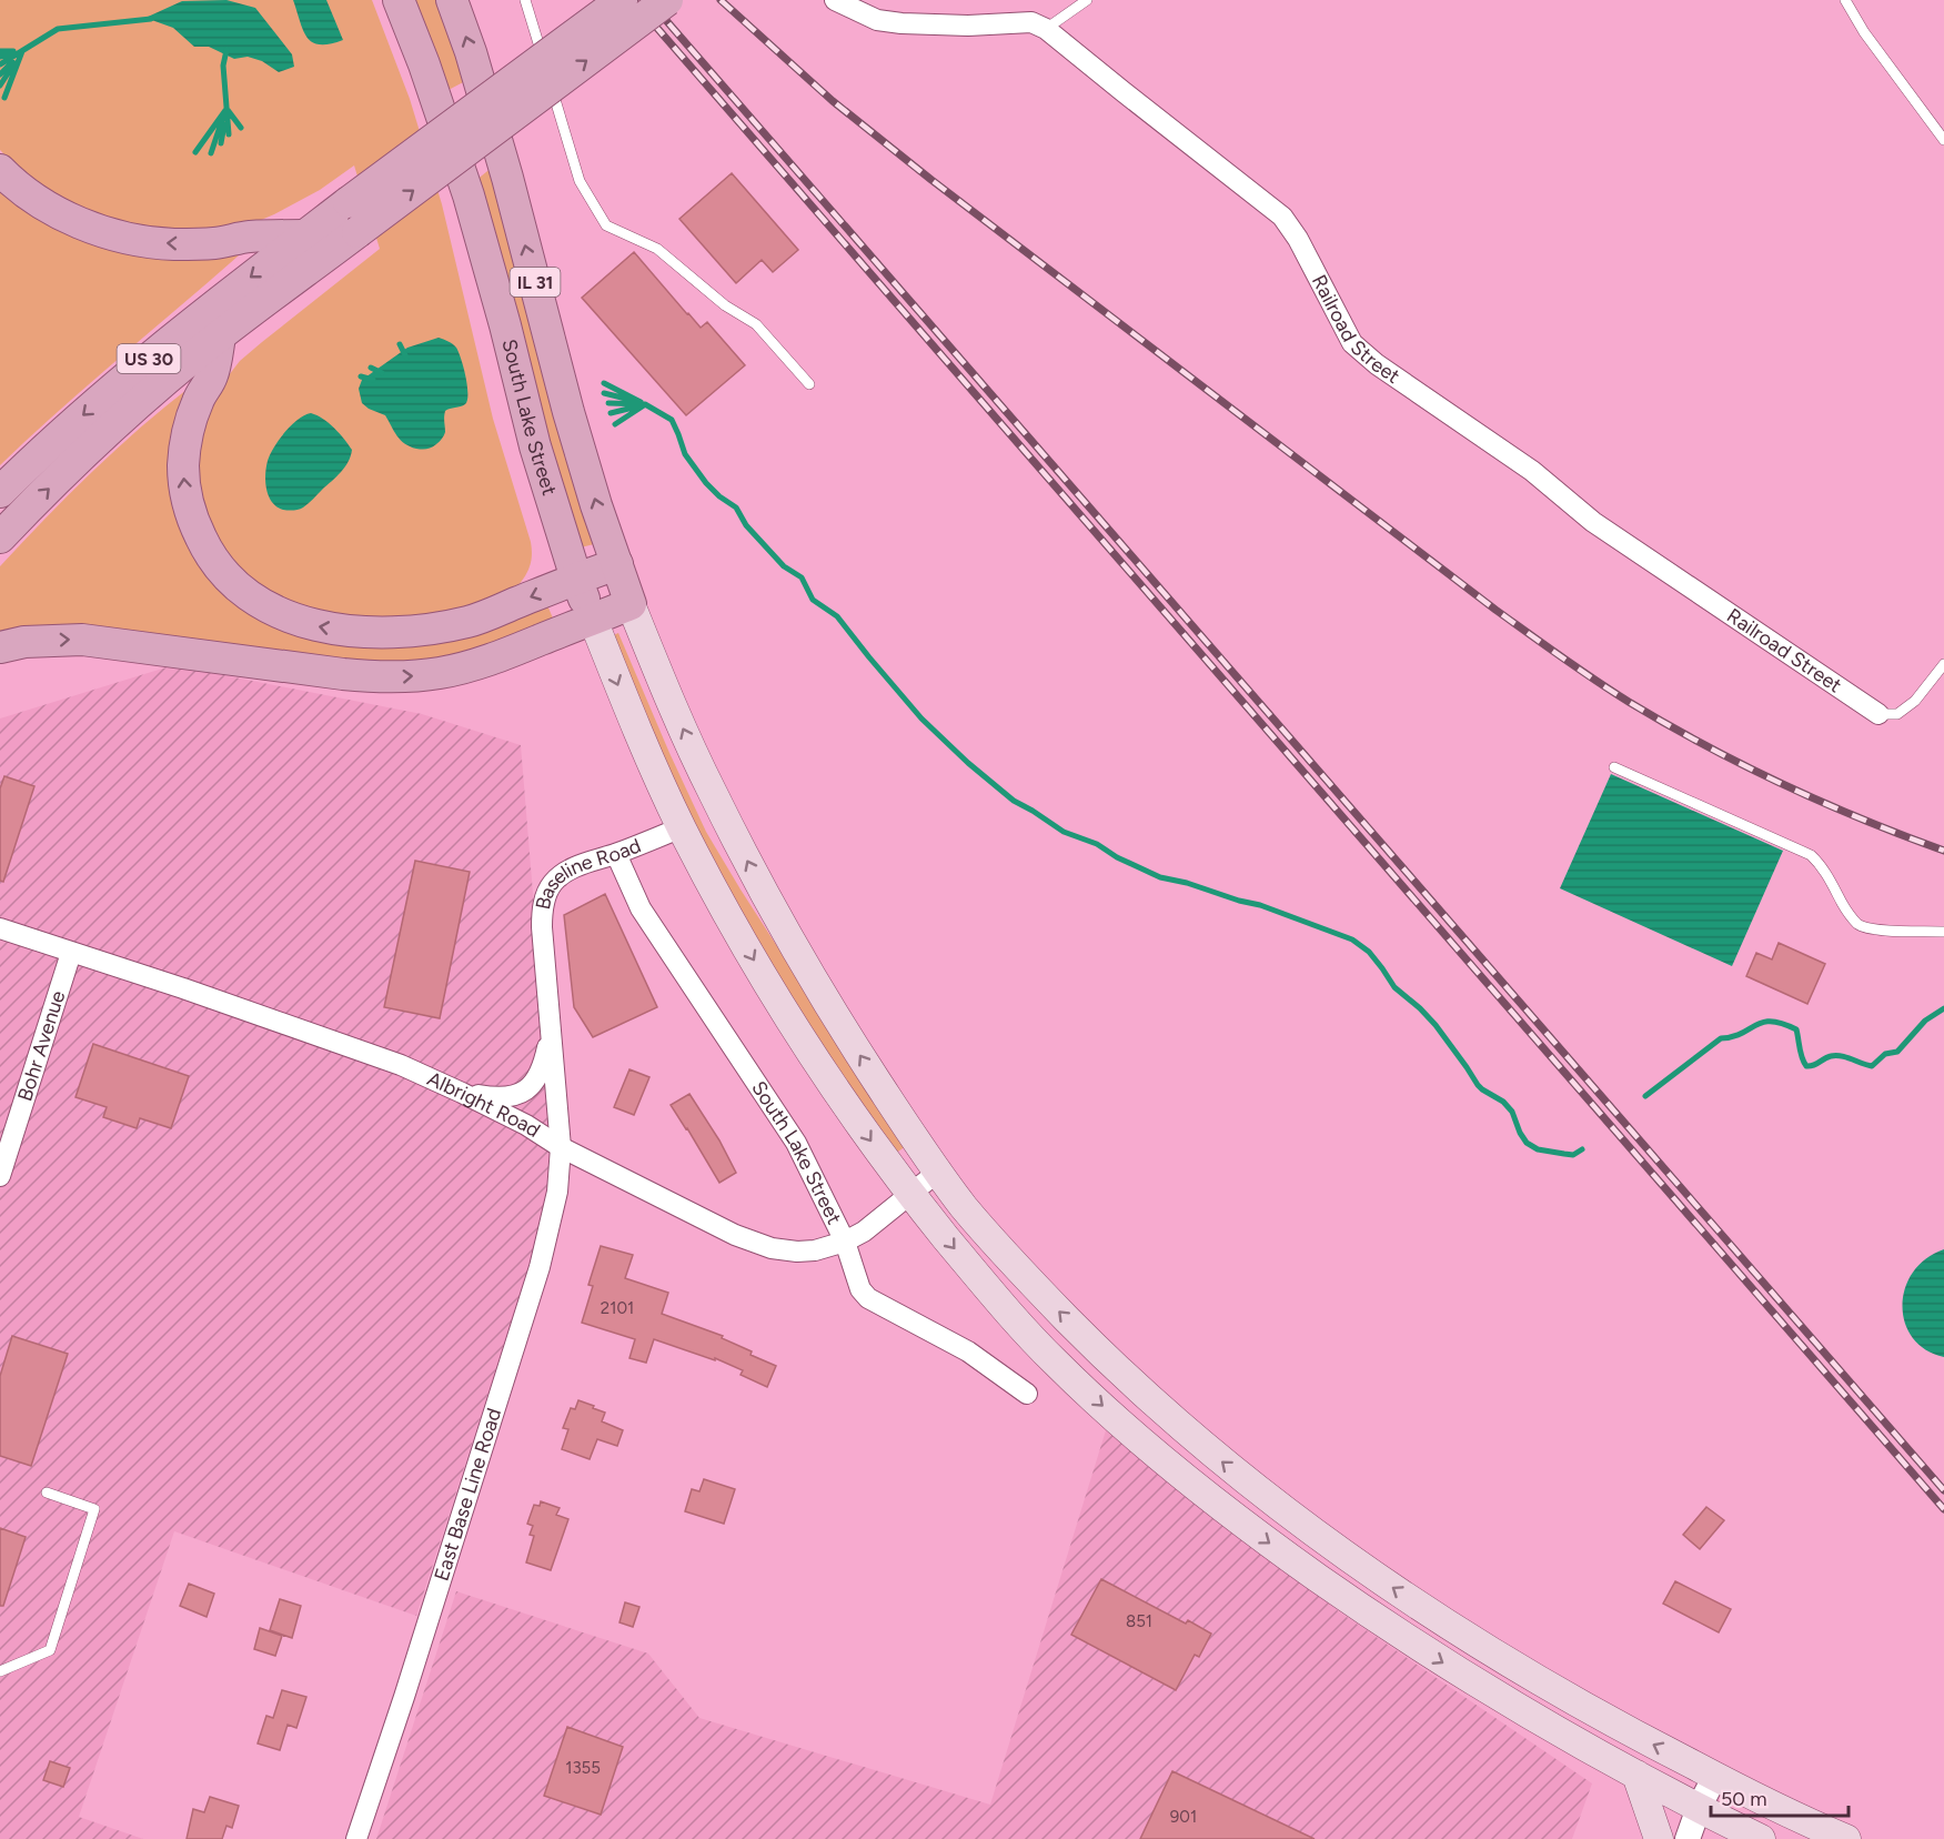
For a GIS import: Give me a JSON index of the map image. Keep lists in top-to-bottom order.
{
  "streets": {
    "main road": ["IL 31", "US 30", "South Lake Street"],
    "street": [
      "Railroad Street",
      "Baseline Road",
      "Bohr Avenue",
      "Albright Road",
      "East Base Line Road"
    ]
  },
  "crossings": [
    ["IL 31", "South Lake Street"],
    ["IL 31", "Baseline Road"],
    ["IL 31", "Albright Road"],
    ["South Lake Street", "Baseline Road"],
    ["South Lake Street", "Albright Road"],
    ["Baseline Road", "Albright Road"],
    ["Baseline Road", "East Base Line Road"],
    ["Bohr Avenue", "Albright Road"],
    ["Albright Road", "East Base Line Road"]
  ],
  "house_numbers": [
    "2101",
    "851",
    "1355",
    "901"
  ],
  "scale_bar": "50 m"
}
